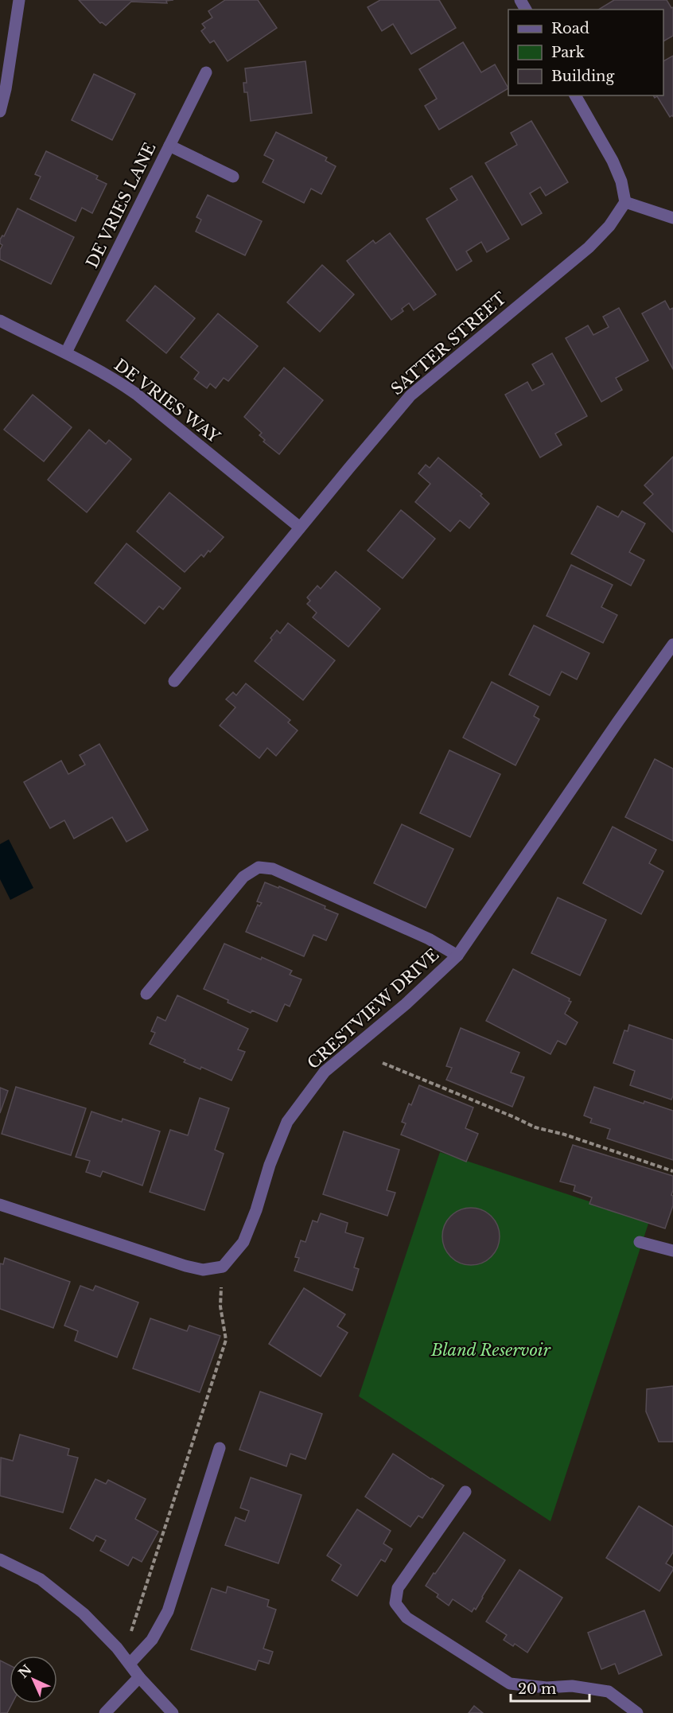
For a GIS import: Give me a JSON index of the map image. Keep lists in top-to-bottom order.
{
  "streets": {
    "street": [
      "DE VRIES LANE",
      "SATTER STREET",
      "DE VRIES WAY",
      "CRESTVIEW DRIVE"
    ]
  },
  "crossings": [
    ["DE VRIES LANE", "DE VRIES WAY"],
    ["SATTER STREET", "DE VRIES WAY"]
  ],
  "parks": ["Bland Reservoir"],
  "legend": ["Road", "Park", "Building"],
  "scale_bar": "20 m",
  "north": "top left"
}
